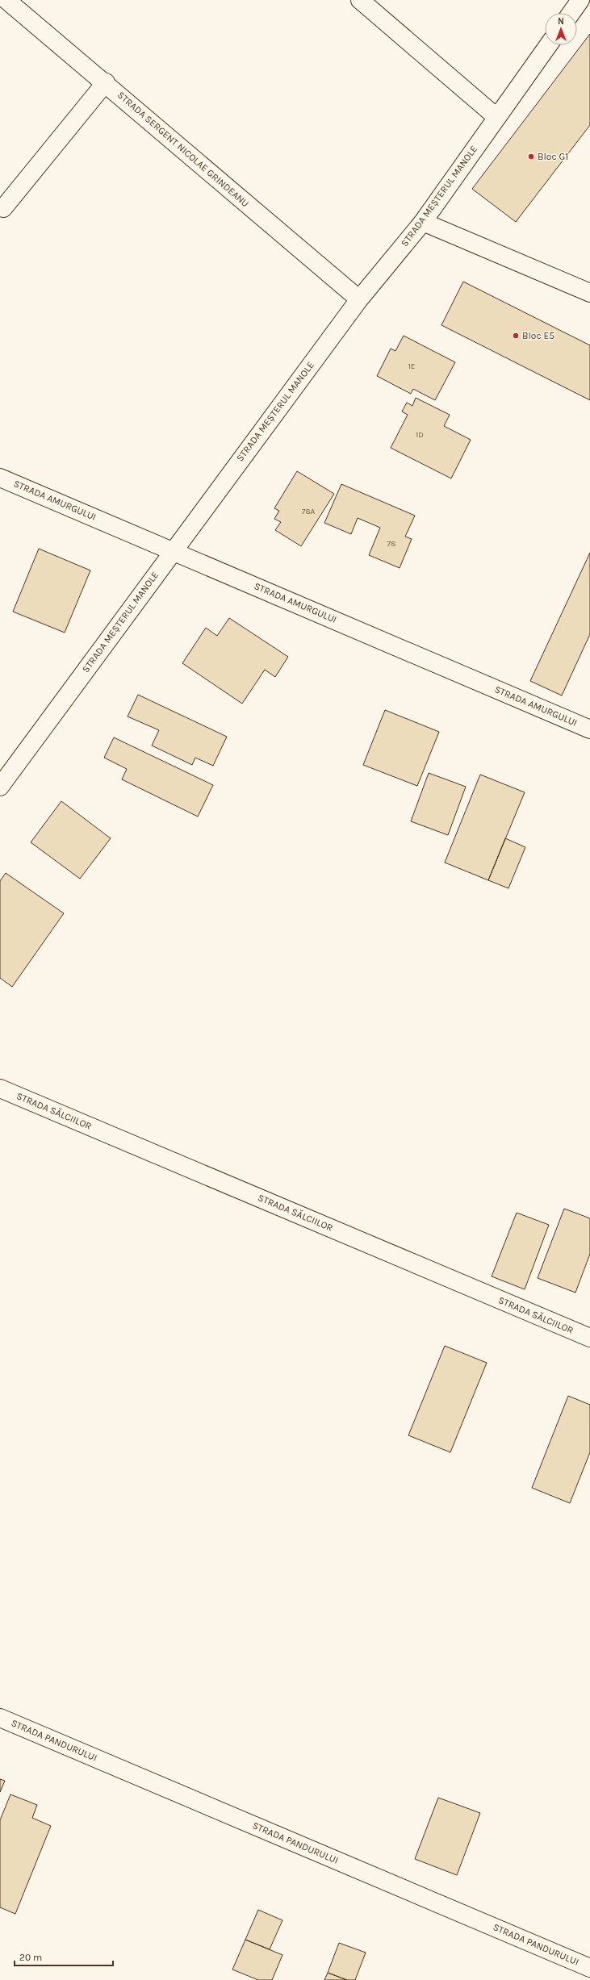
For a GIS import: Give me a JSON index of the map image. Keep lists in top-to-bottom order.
{
  "streets": {
    "street": [
      "STRADA SERGENT NICOLAE GRINDEANU",
      "STRADA MEȘTERUL MANOLE",
      "STRADA AMURGULUI",
      "STRADA SĂLCIILOR",
      "STRADA PANDURULUI"
    ]
  },
  "crossings": [
    ["STRADA SERGENT NICOLAE GRINDEANU", "STRADA MEȘTERUL MANOLE"],
    ["STRADA MEȘTERUL MANOLE", "STRADA AMURGULUI"]
  ],
  "places": ["Bloc G1", "Bloc E5"],
  "house_numbers": [
    "1E",
    "1D",
    "78A",
    "78"
  ],
  "scale_bar": "20 m",
  "north": "top"
}
